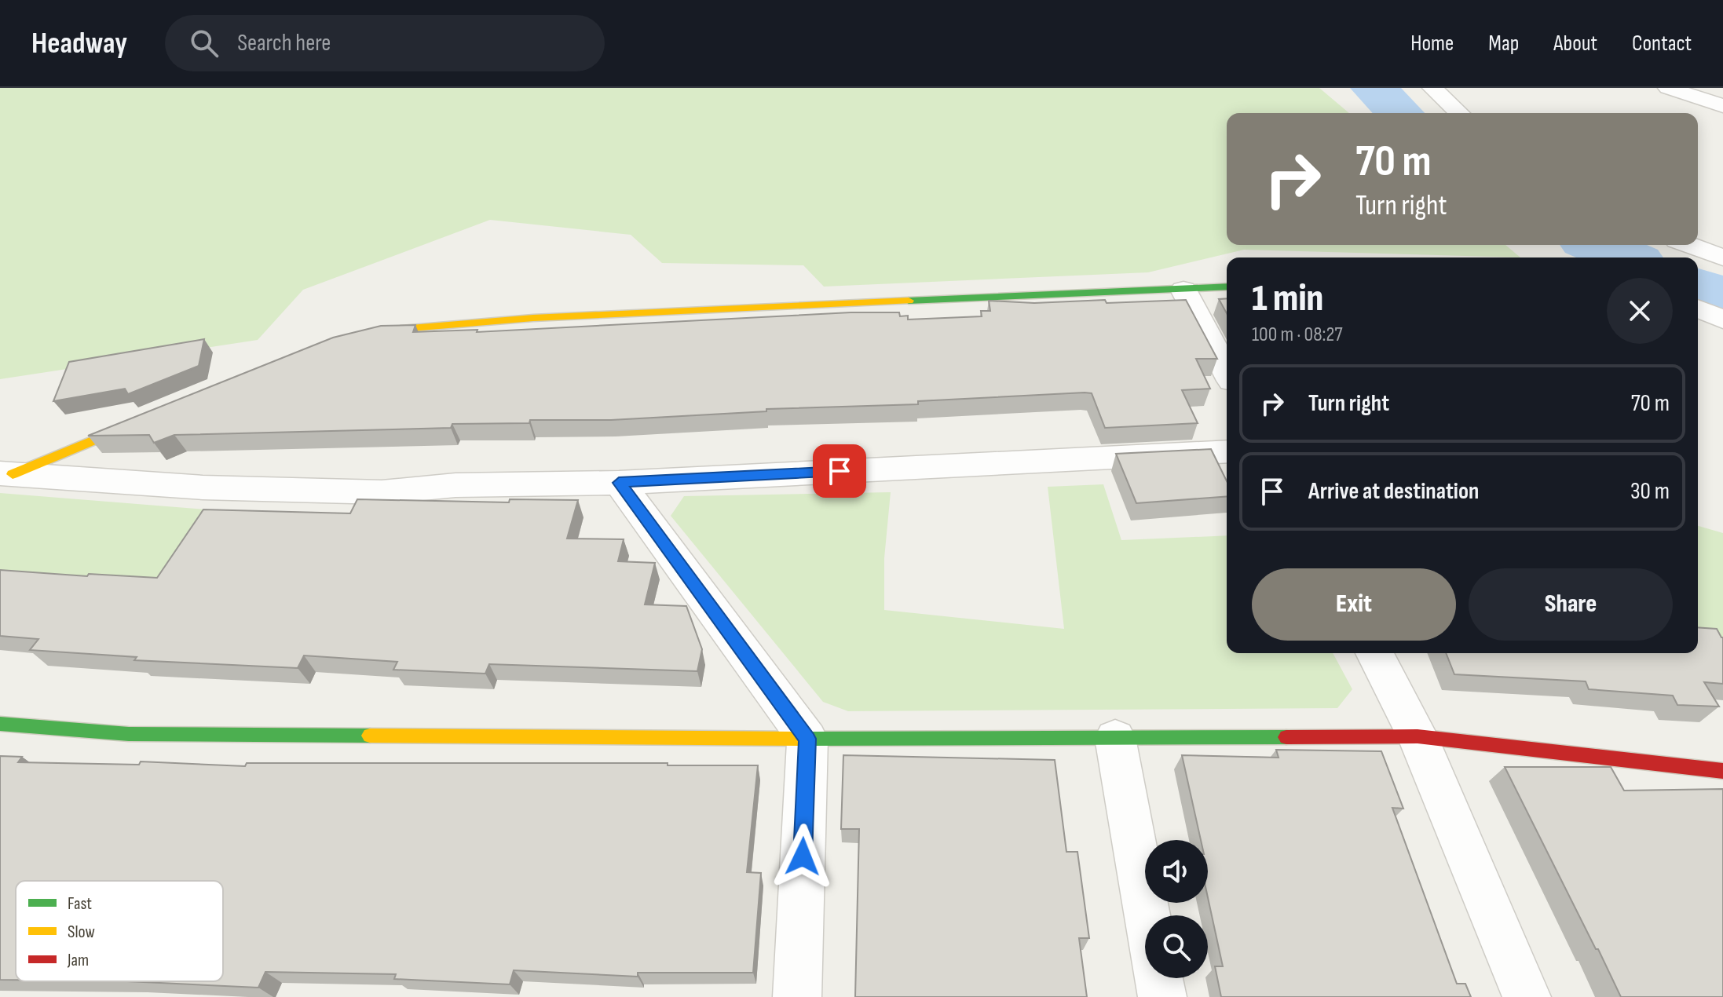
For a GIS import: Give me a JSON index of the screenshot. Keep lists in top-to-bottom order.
{
  "legend": ["Fast", "Slow", "Jam"],
  "page": {
    "header": "Headway",
    "search": "Search here",
    "nav": [
      "Home",
      "Map",
      "About",
      "Contact"
    ],
    "turn": ["70 m", "Turn right"],
    "heading": ["1 min", "100 m · 08:27"],
    "list": [
      {
        "name": "Turn right",
        "value": "70 m"
      },
      {
        "name": "Arrive at destination",
        "value": "30 m"
      }
    ],
    "buttons": ["Exit", "Share"]
  }
}
